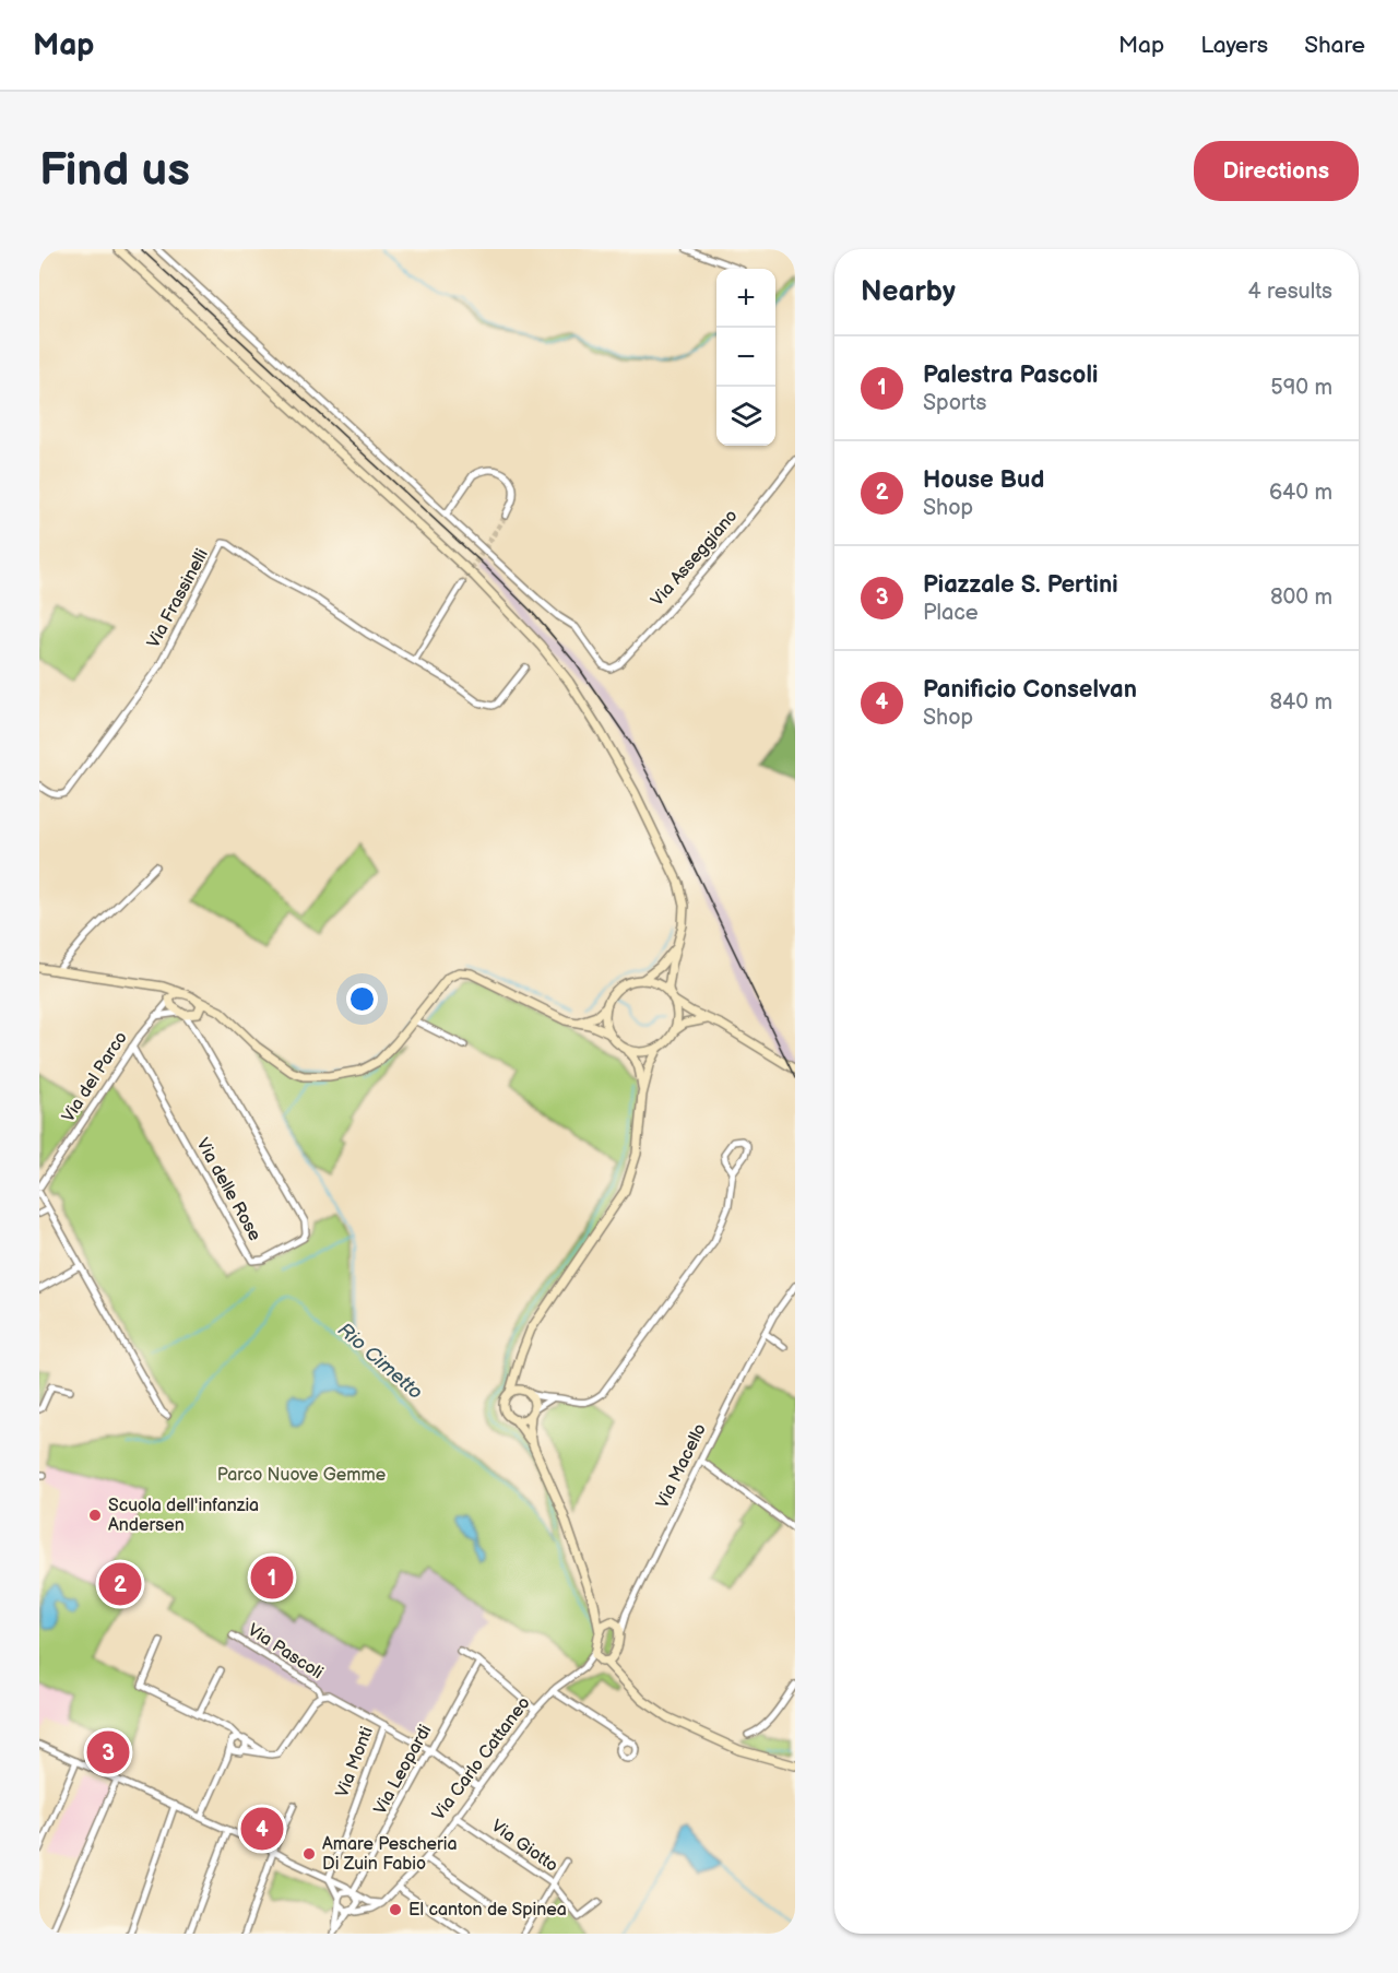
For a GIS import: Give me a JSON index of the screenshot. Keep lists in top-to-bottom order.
{
  "streets": {
    "street": [
      "Via Asseggiano",
      "Via Frassinelli",
      "Via del Parco",
      "Via delle Rose",
      "Via Macello",
      "Via Pascoli",
      "Via Carlo Cattaneo",
      "Via Monti",
      "Via Leopardi",
      "Via Giotto"
    ]
  },
  "crossings": [
    ["Via del Parco", "Via delle Rose"],
    ["Via Pascoli", "Via Monti"],
    ["Via Carlo Cattaneo", "Via Monti"],
    ["Via Carlo Cattaneo", "Via Giotto"],
    ["Via Monti", "Via Leopardi"]
  ],
  "water": ["Rio Cimetto"],
  "parks": ["Parco Nuove Gemme"],
  "places": ["Scuola dell'infanzia Andersen", "Amare Pescheria Di Zuin Fabio", "El canton de Spinea"],
  "page": {
    "header": "Map",
    "nav": ["Map", "Layers", "Share"],
    "buttons": "Directions",
    "title": "Find us",
    "heading": ["Nearby", "4 results"],
    "map_buttons": ["+", "−"],
    "list": [
      {
        "mark": "1",
        "name": "Palestra Pascoli",
        "note": "Sports",
        "value": "590 m"
      },
      {
        "mark": "2",
        "name": "House Bud",
        "note": "Shop",
        "value": "640 m"
      },
      {
        "mark": "3",
        "name": "Piazzale S. Pertini",
        "note": "Place",
        "value": "800 m"
      },
      {
        "mark": "4",
        "name": "Panificio Conselvan",
        "note": "Shop",
        "value": "840 m"
      }
    ],
    "pins": [
      "1",
      "2",
      "3",
      "4"
    ]
  }
}
